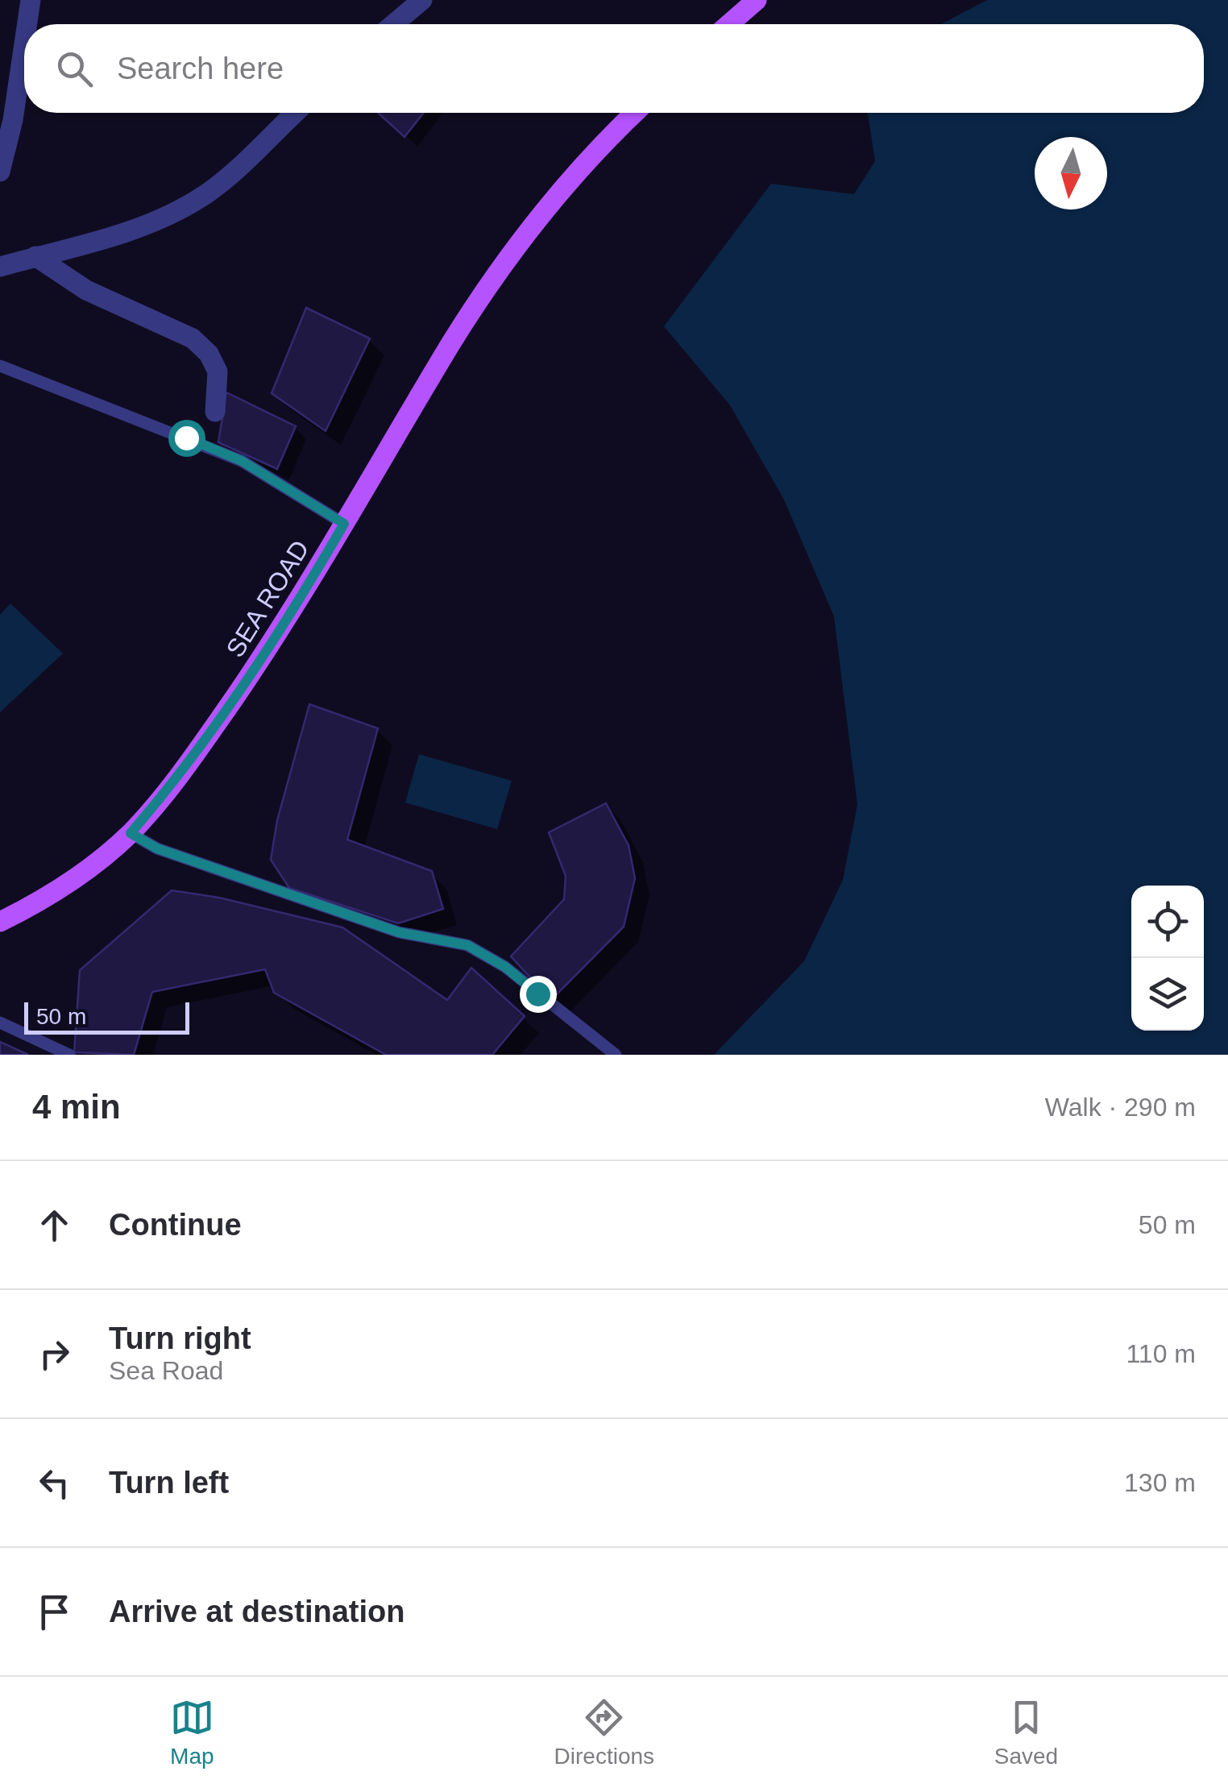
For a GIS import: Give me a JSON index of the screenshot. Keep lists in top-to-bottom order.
{
  "streets": {
    "main road": ["SEA ROAD"]
  },
  "scale_bar": "50 m",
  "north": "bottom",
  "page": {
    "search": "Search here",
    "scale": "50 m",
    "heading": ["4 min", "Walk · 290 m"],
    "list": [
      ["Continue", "50 m"],
      ["Turn right", "Sea Road", "110 m"],
      ["Turn left", "130 m"],
      "Arrive at destination"
    ],
    "nav": ["Map", "Directions", "Saved"]
  }
}
